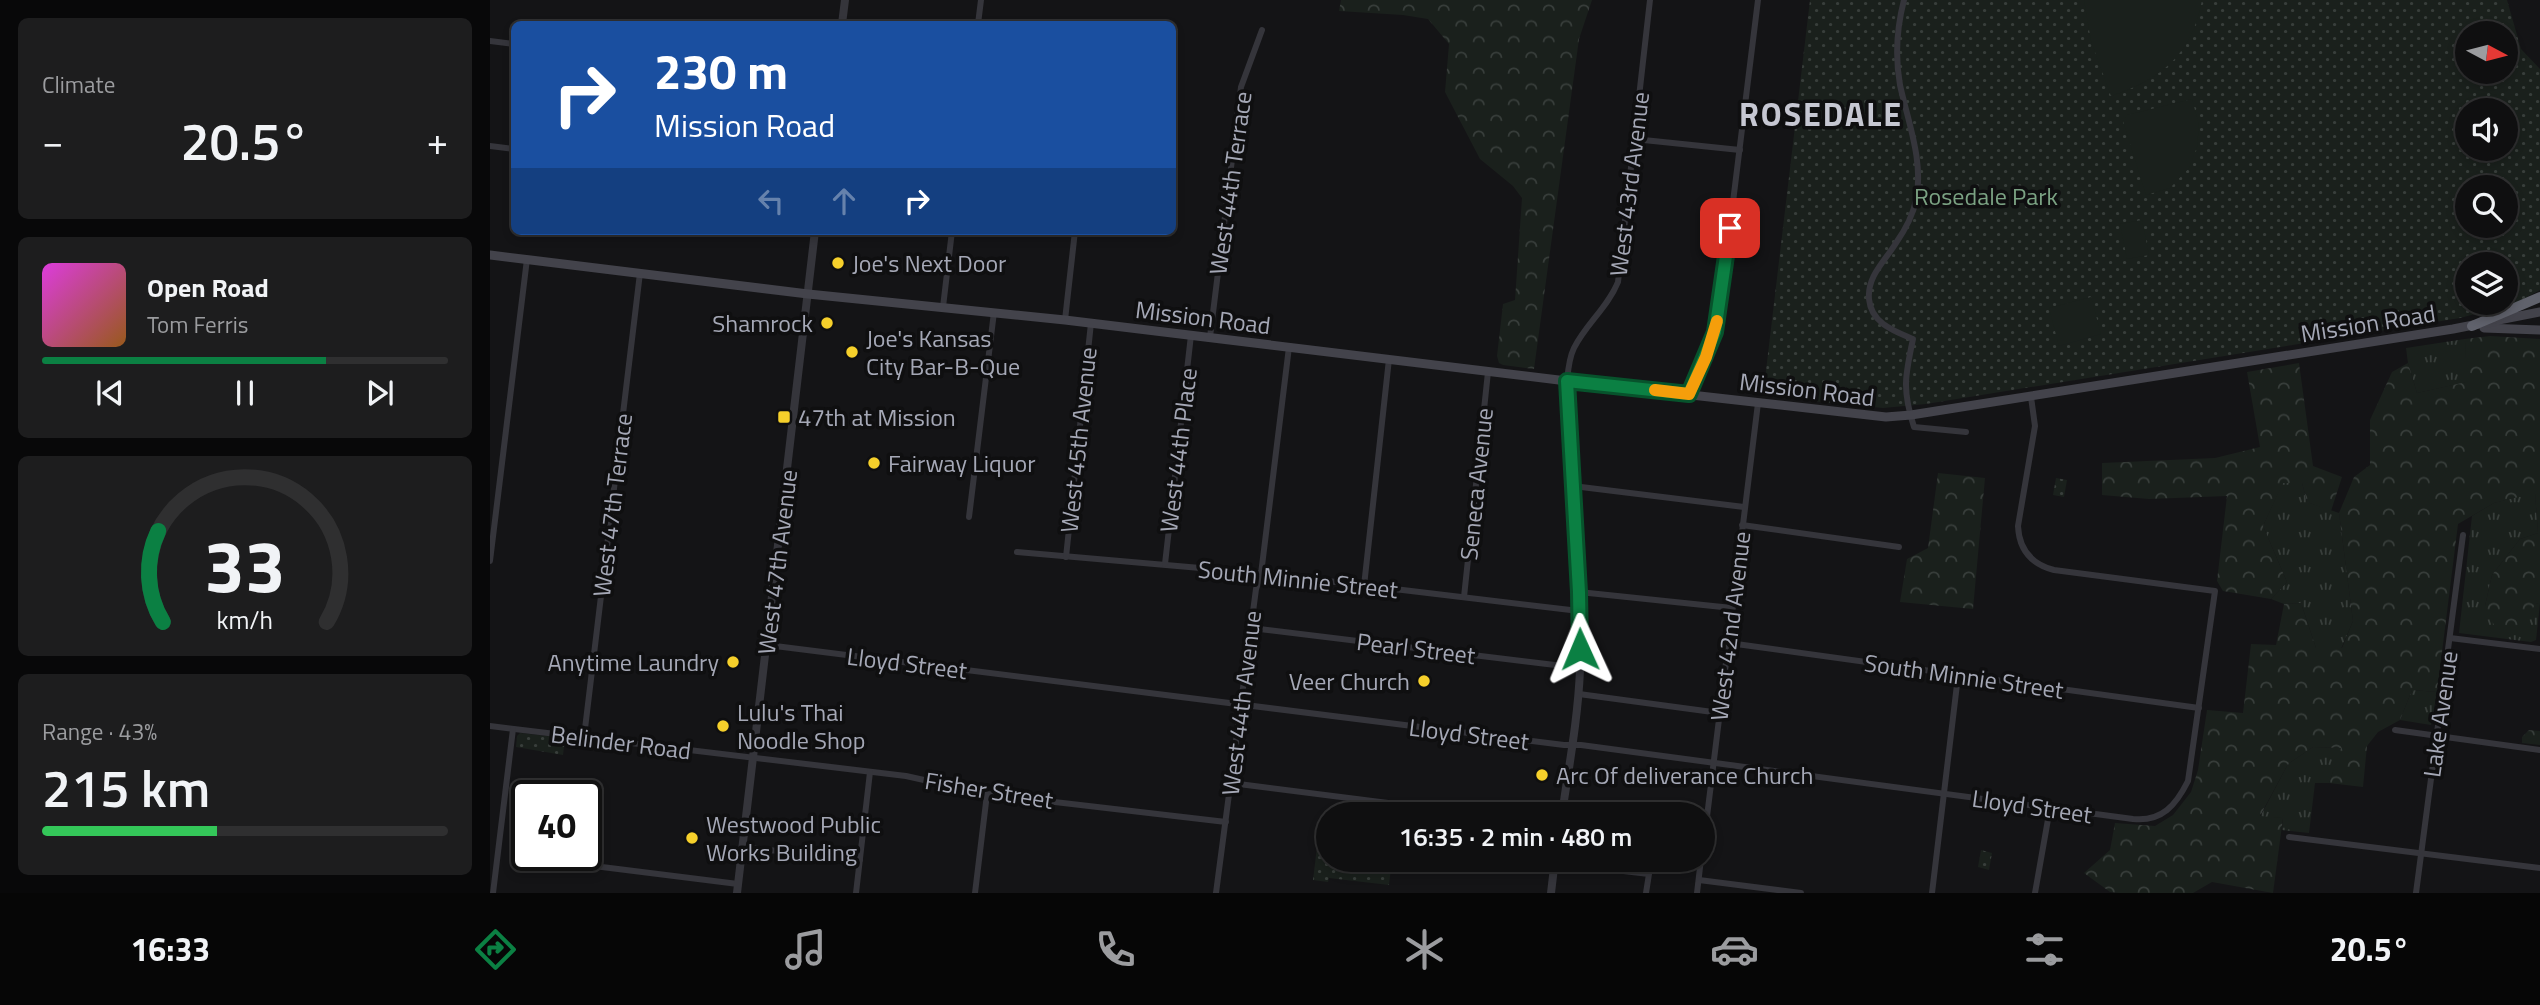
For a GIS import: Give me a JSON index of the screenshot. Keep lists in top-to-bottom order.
{
  "streets": {
    "main road": ["Mission Road"],
    "street": [
      "West 44th Terrace",
      "West 43rd Avenue",
      "West 45th Avenue",
      "West 44th Place",
      "Seneca Avenue",
      "West 47th Terrace",
      "West 47th Avenue",
      "South Minnie Street",
      "West 42nd Avenue",
      "Pearl Street",
      "Lloyd Street",
      "West 44th Avenue",
      "Lake Avenue",
      "Belinder Road",
      "Fisher Street"
    ]
  },
  "crossings": [
    ["West 44th Terrace", "Mission Road"],
    ["West 43rd Avenue", "Mission Road"],
    ["West 43rd Avenue", "South Minnie Street"],
    ["West 43rd Avenue", "Pearl Street"],
    ["West 43rd Avenue", "Lloyd Street"],
    ["Mission Road", "West 45th Avenue"],
    ["Mission Road", "West 44th Place"],
    ["Mission Road", "Seneca Avenue"],
    ["Mission Road", "West 47th Terrace"],
    ["Mission Road", "West 47th Avenue"],
    ["Mission Road", "West 42nd Avenue"],
    ["Mission Road", "West 44th Avenue"],
    ["West 45th Avenue", "South Minnie Street"],
    ["West 44th Place", "South Minnie Street"],
    ["Seneca Avenue", "South Minnie Street"],
    ["West 47th Terrace", "Belinder Road"],
    ["West 47th Avenue", "Lloyd Street"],
    ["West 47th Avenue", "Belinder Road"],
    ["West 47th Avenue", "Fisher Street"],
    ["South Minnie Street", "West 42nd Avenue"],
    ["South Minnie Street", "Lloyd Street"],
    ["South Minnie Street", "West 44th Avenue"],
    ["West 42nd Avenue", "Lloyd Street"],
    ["Pearl Street", "West 44th Avenue"],
    ["Lloyd Street", "West 44th Avenue"],
    ["West 44th Avenue", "Fisher Street"],
    ["Belinder Road", "Fisher Street"]
  ],
  "districts": ["ROSEDALE"],
  "parks": ["Rosedale Park"],
  "places": {
    "other": [
      "Joe's Next Door",
      "Shamrock",
      "Joe's Kansas City Bar-B-Que",
      "Fairway Liquor",
      "Anytime Laundry",
      "Veer Church",
      "Lulu's Thai Noodle Shop",
      "Arc Of deliverance Church",
      "Westwood Public Works Building"
    ],
    "transit": ["47th at Mission"]
  },
  "north": "right",
  "page": {
    "tile": [
      "Climate",
      ["Range · 43%", "215 km"]
    ],
    "turn": ["230 m", "Mission Road"],
    "heat": ["−", "20.5°", "+"],
    "song": ["Open Road", "Tom Ferris"],
    "limit": "40",
    "trip": "16:35 · 2 min · 480 m",
    "tabs": ["16:33", "20.5°"],
    "gauge": ["33", "km/h"]
  }
}
